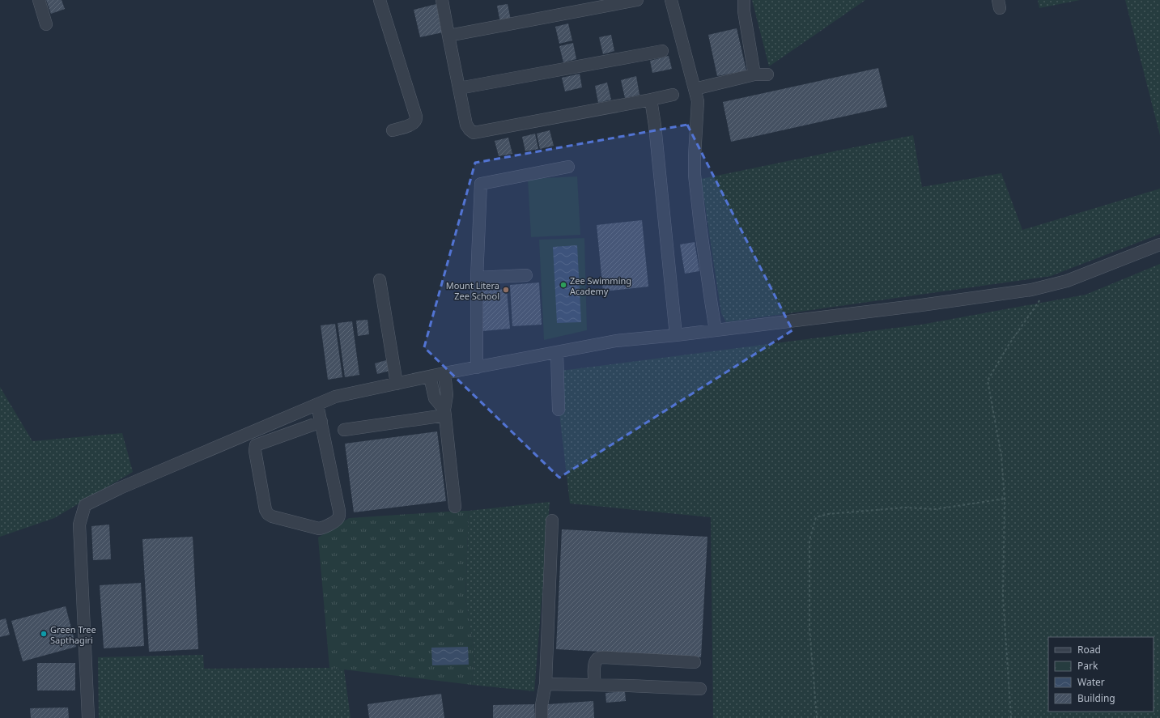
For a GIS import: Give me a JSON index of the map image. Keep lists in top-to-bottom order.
{
  "places": ["Zee Swimming Academy", "Mount Litera Zee School", "Green Tree Sapthagiri"],
  "legend": [
    "Road",
    "Park",
    "Water",
    "Building"
  ]
}
